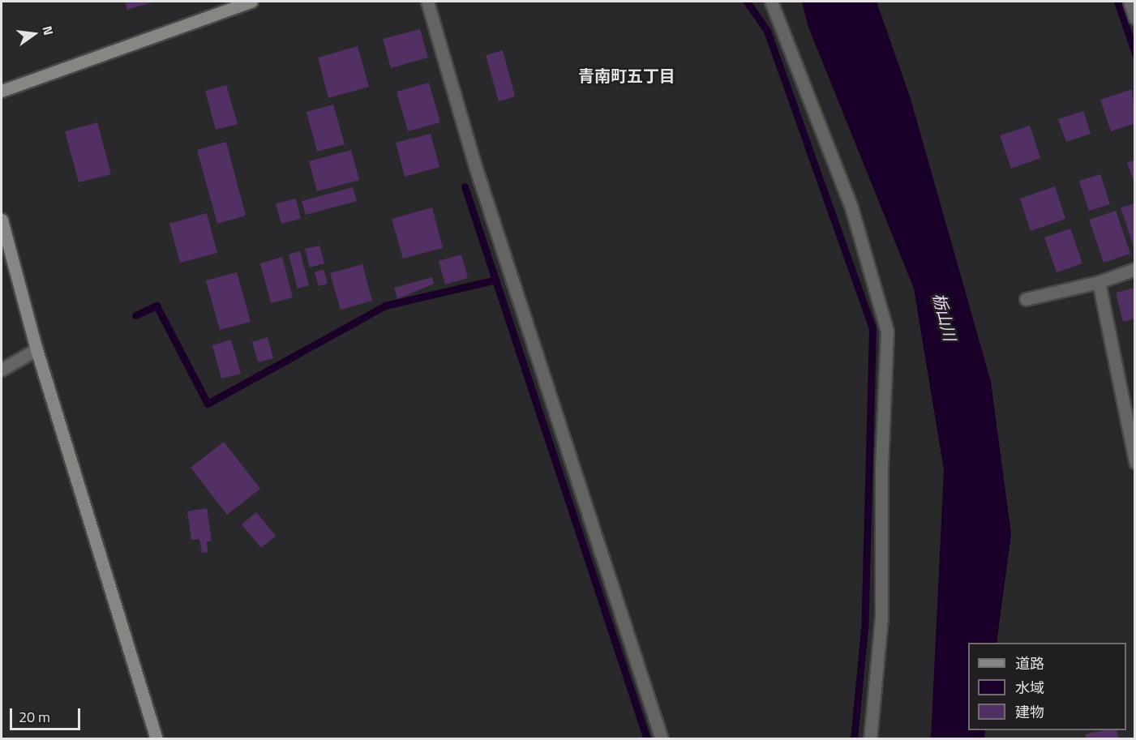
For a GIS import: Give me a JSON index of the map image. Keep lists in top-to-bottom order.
{
  "districts": ["青南町五丁目"],
  "water": ["栃山川"],
  "legend": ["道路", "水域", "建物"],
  "scale_bar": "20 m",
  "north": "right"
}
